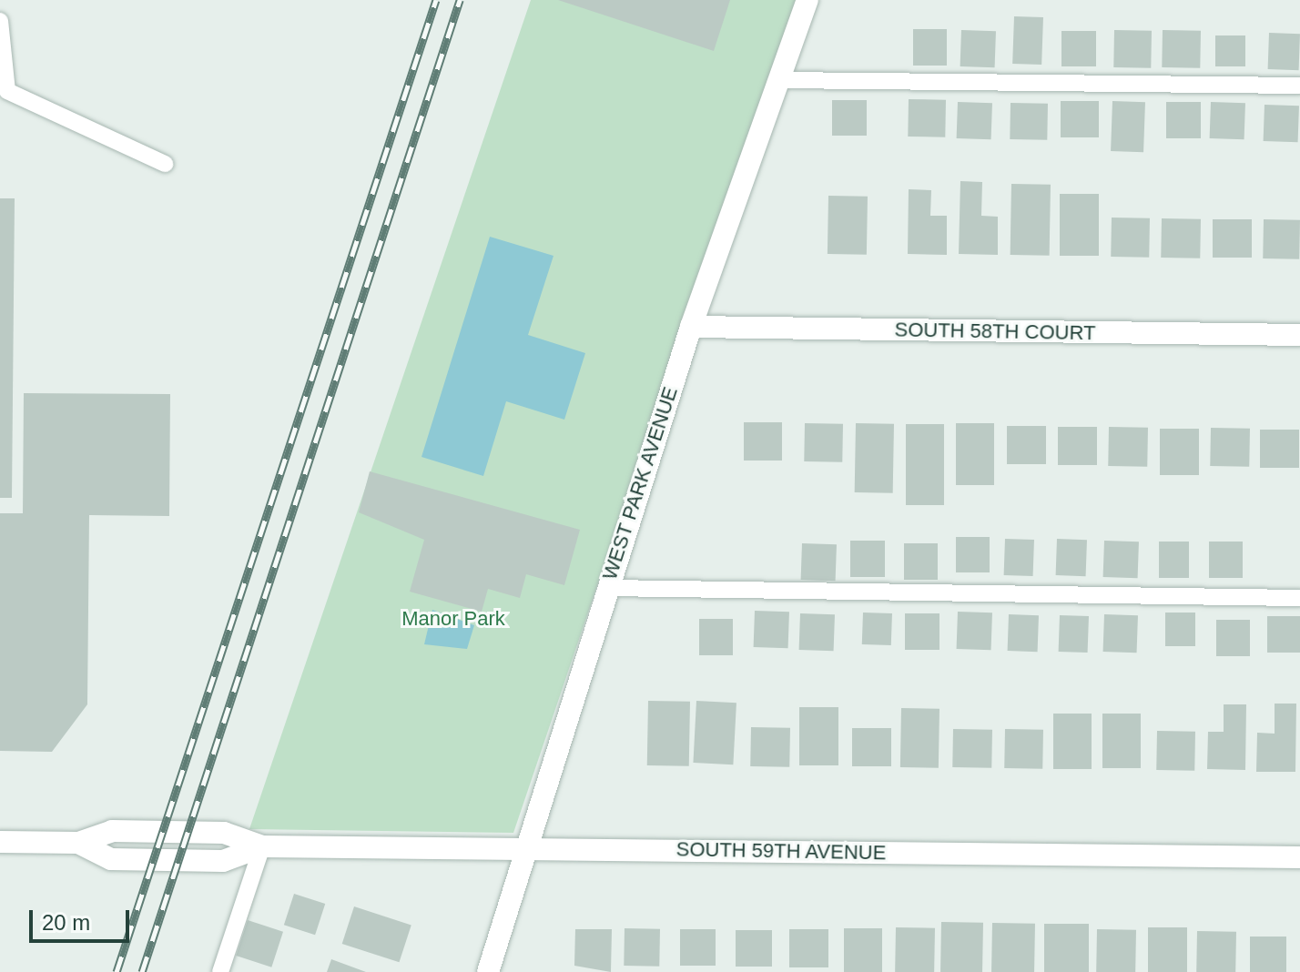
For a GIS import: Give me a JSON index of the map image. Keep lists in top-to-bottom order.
{
  "streets": {
    "street": ["SOUTH 58TH COURT", "WEST PARK AVENUE", "SOUTH 59TH AVENUE"]
  },
  "crossings": [
    ["SOUTH 58TH COURT", "WEST PARK AVENUE"],
    ["WEST PARK AVENUE", "SOUTH 59TH AVENUE"]
  ],
  "parks": ["Manor Park"],
  "scale_bar": "20 m"
}
